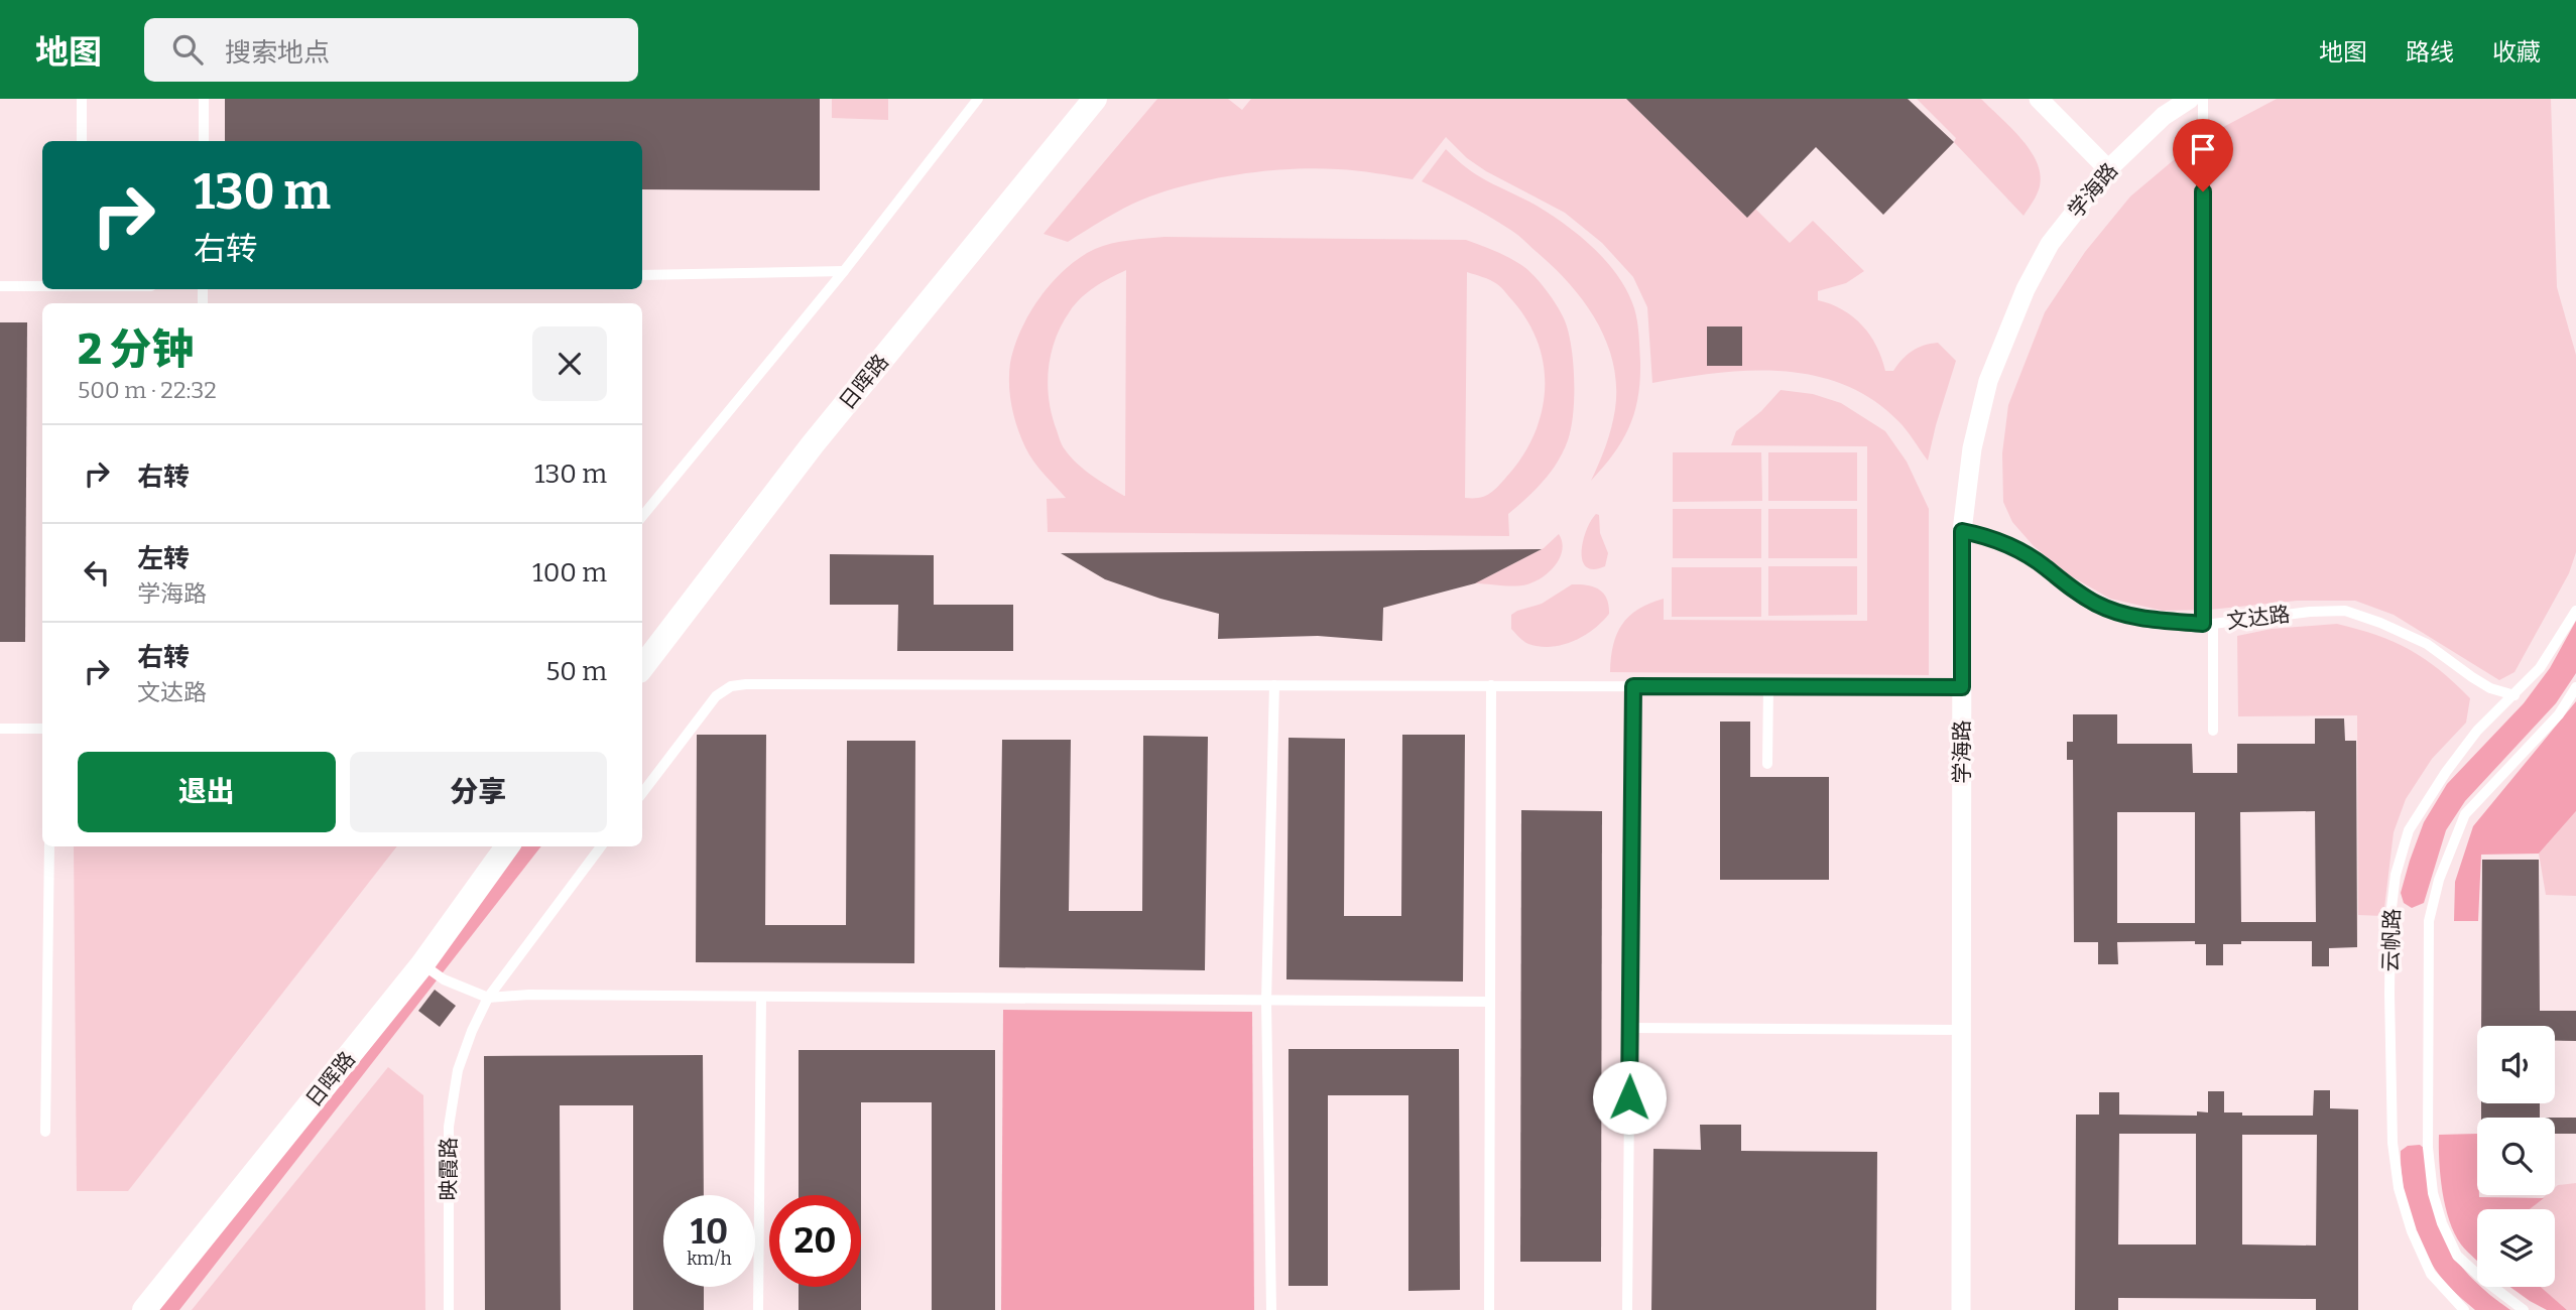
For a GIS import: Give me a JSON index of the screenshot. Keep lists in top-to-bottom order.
{
  "streets": {
    "street": ["学海路", "日晖路"],
    "lane": ["文达路", "云帆路", "映霞路"]
  },
  "crossings": [
    ["学海路", "文达路"],
    ["文达路", "云帆路"]
  ],
  "page": {
    "header": "地图",
    "search": "搜索地点",
    "nav": ["地图", "路线", "收藏"],
    "turn": ["130 m", "右转"],
    "heading": ["2 分钟", "500 m · 22:32"],
    "list": [
      {
        "name": "右转",
        "value": "130 m"
      },
      {
        "name": "左转",
        "note": "学海路",
        "value": "100 m"
      },
      {
        "name": "右转",
        "note": "文达路",
        "value": "50 m"
      }
    ],
    "buttons": ["退出", "分享"],
    "speed": "10 km/h",
    "limit": "20"
  }
}
